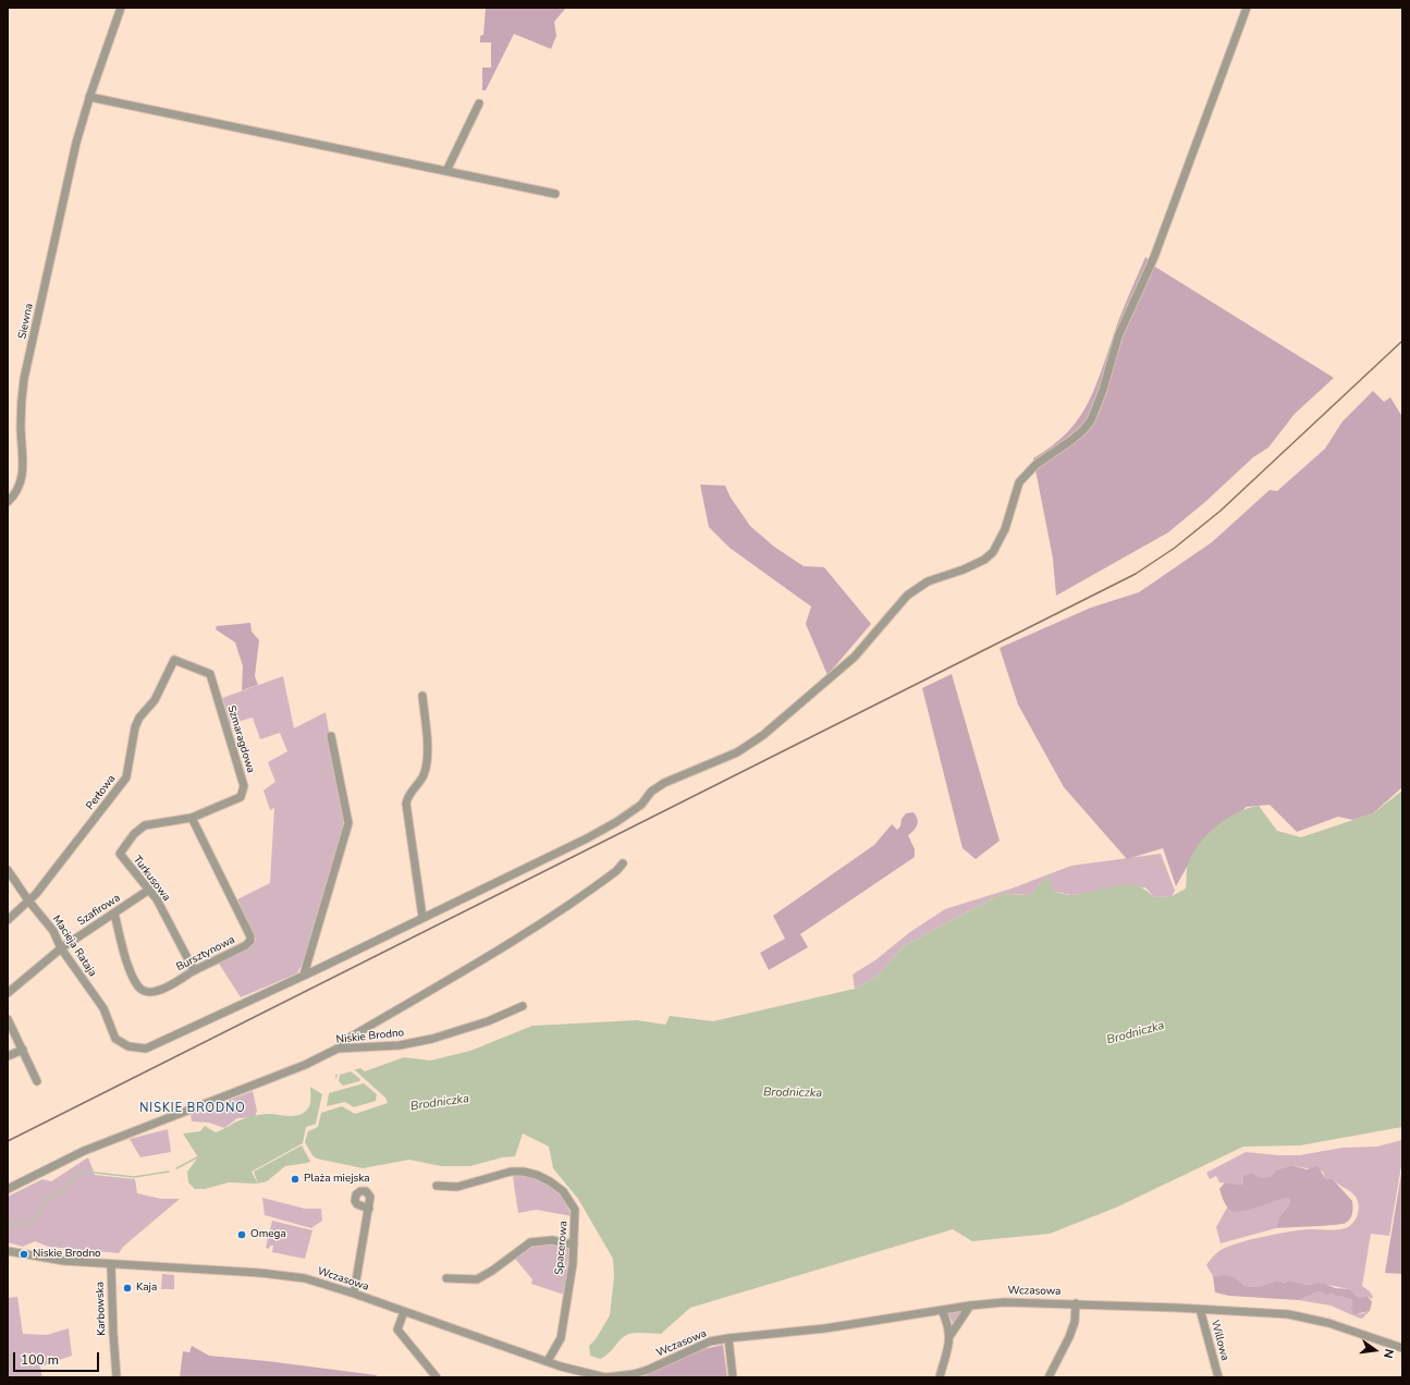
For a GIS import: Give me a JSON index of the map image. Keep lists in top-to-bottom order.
{
  "streets": {
    "street": [
      "Siewna",
      "Szmaragdowa",
      "Perłowa",
      "Turkusowa",
      "Szafirowa",
      "Macieja Rataja",
      "Bursztynowa",
      "Niskie Brodno",
      "Spacerowa",
      "Wczasowa",
      "Karbowska",
      "Willowa"
    ]
  },
  "crossings": [
    ["Szmaragdowa", "Perłowa"],
    ["Szmaragdowa", "Turkusowa"],
    ["Szmaragdowa", "Bursztynowa"],
    ["Perłowa", "Macieja Rataja"],
    ["Turkusowa", "Szafirowa"],
    ["Turkusowa", "Bursztynowa"],
    ["Szafirowa", "Macieja Rataja"],
    ["Szafirowa", "Bursztynowa"],
    ["Spacerowa", "Wczasowa"],
    ["Wczasowa", "Karbowska"],
    ["Wczasowa", "Willowa"]
  ],
  "districts": ["NISKIE BRODNO"],
  "water": ["Brodniczka"],
  "places": [
    "Plaża miejska",
    "Omega",
    "Niskie Brodno",
    "Kaja"
  ],
  "scale_bar": "100 m",
  "north": "right"
}
